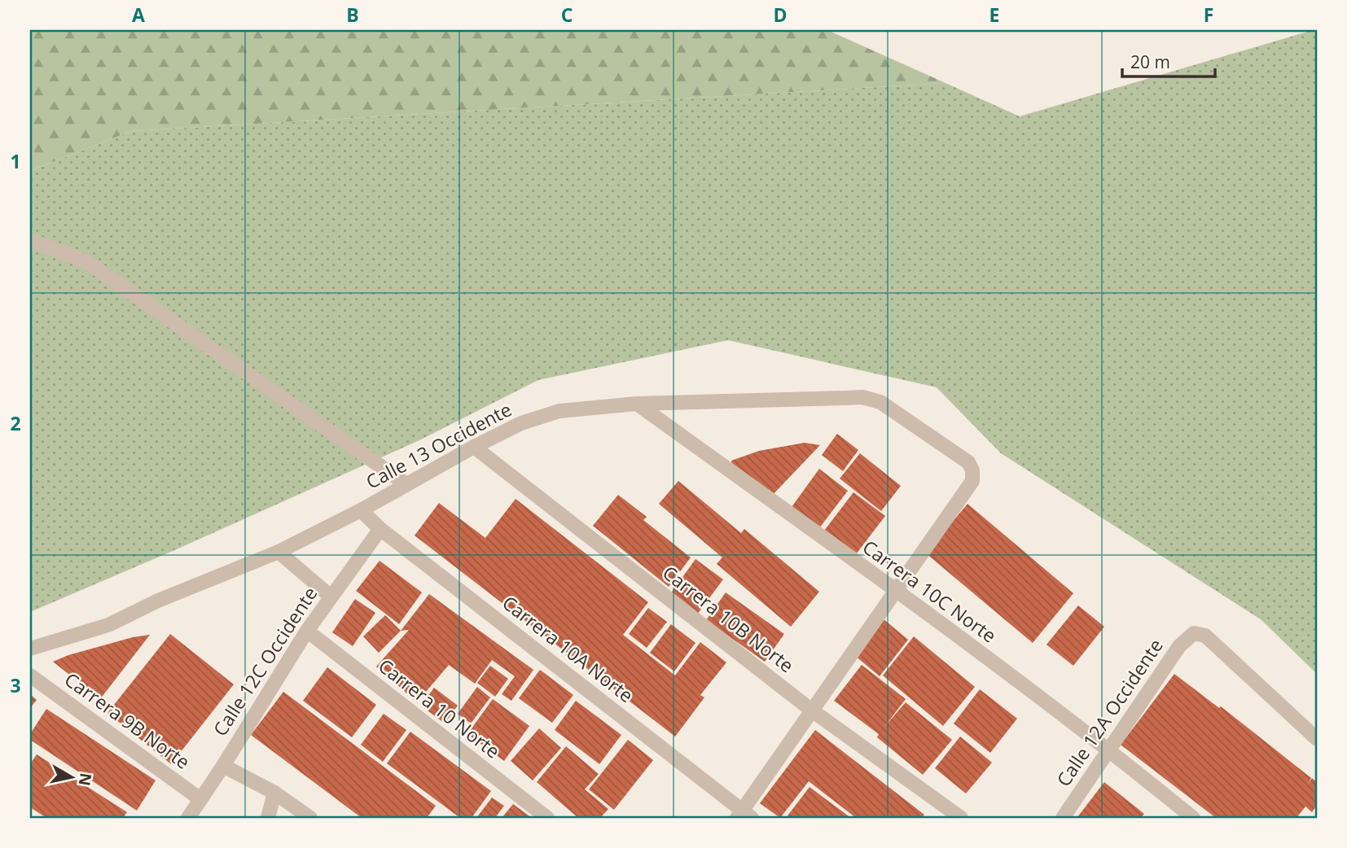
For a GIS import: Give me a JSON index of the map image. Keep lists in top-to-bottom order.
{
  "streets": {
    "street": [
      "Calle 13 Occidente",
      "Carrera 10C Norte",
      "Carrera 10B Norte",
      "Carrera 10A Norte",
      "Calle 12C Occidente",
      "Carrera 10 Norte",
      "Calle 12A Occidente",
      "Carrera 9B Norte"
    ]
  },
  "crossings": [
    ["Calle 13 Occidente", "Carrera 10C Norte"],
    ["Calle 13 Occidente", "Carrera 10B Norte"],
    ["Calle 13 Occidente", "Carrera 10A Norte"],
    ["Carrera 10C Norte", "Calle 12A Occidente"],
    ["Carrera 10A Norte", "Calle 12C Occidente"],
    ["Calle 12C Occidente", "Carrera 10 Norte"],
    ["Calle 12C Occidente", "Carrera 9B Norte"]
  ],
  "scale_bar": "20 m",
  "north": "right",
  "grid": {
    "columns": [
      "A",
      "B",
      "C",
      "D",
      "E",
      "F"
    ],
    "rows": ["1", "2", "3"]
  }
}
